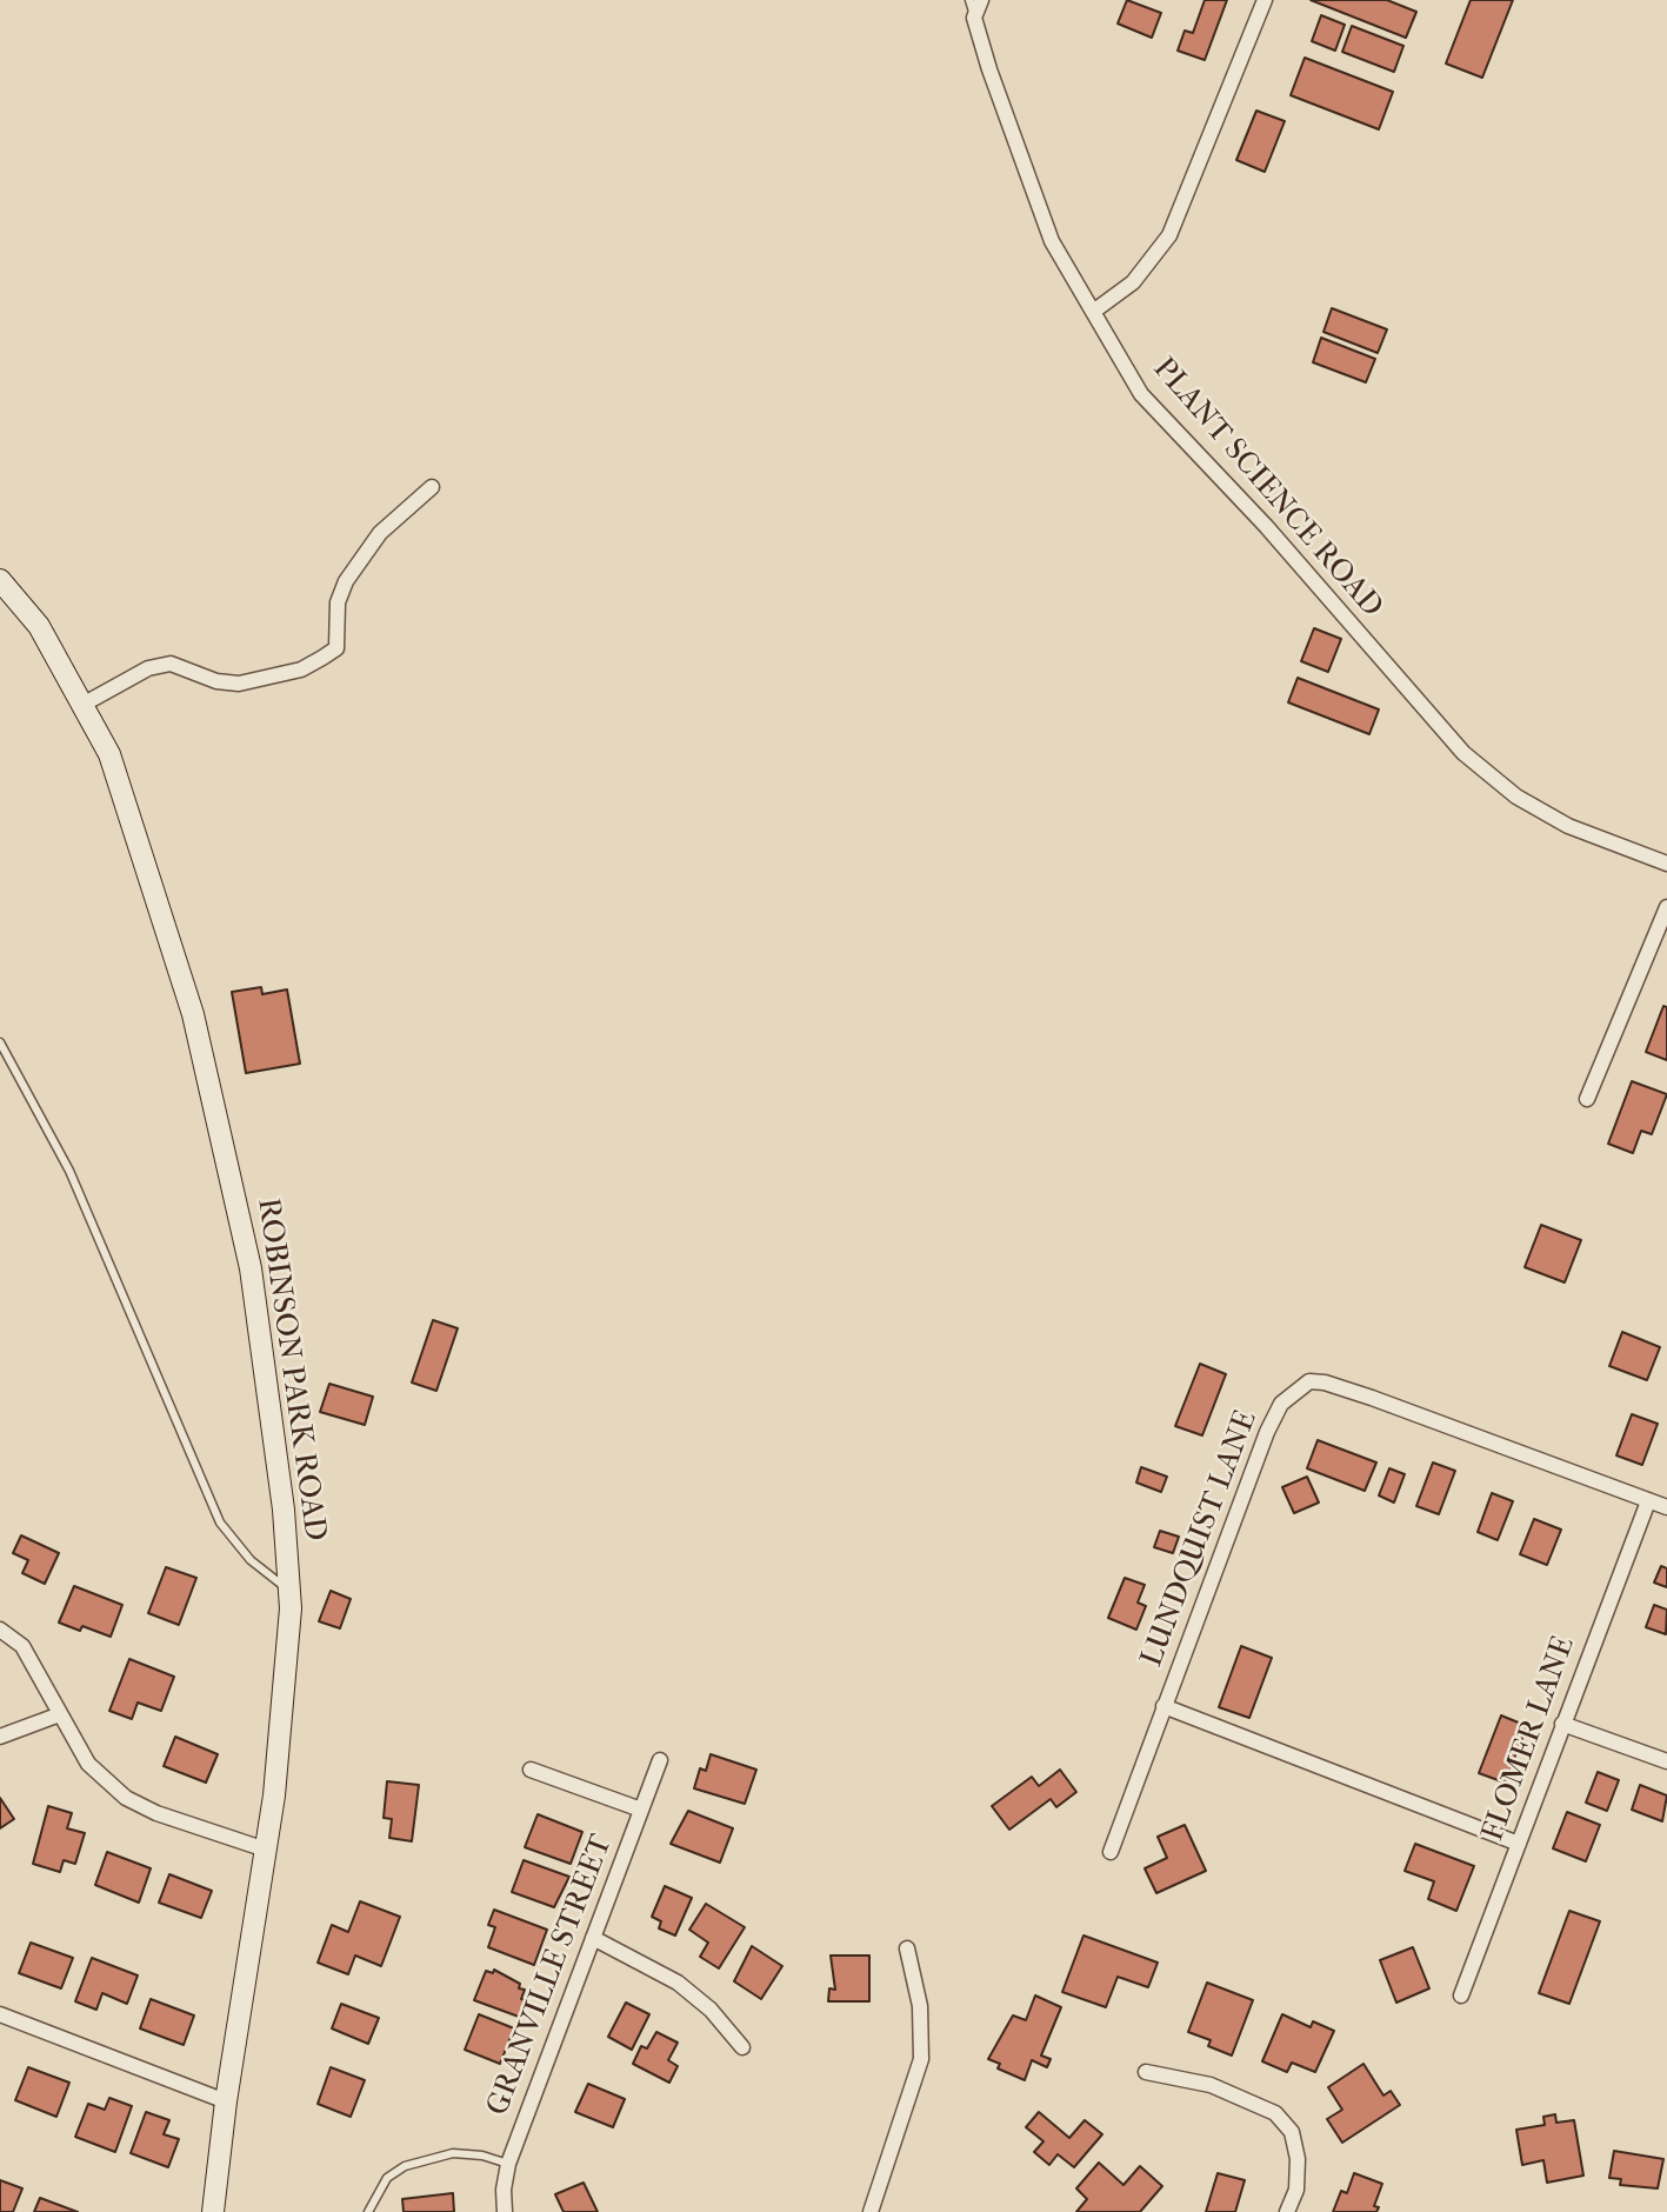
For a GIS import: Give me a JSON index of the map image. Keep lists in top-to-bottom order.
{
  "streets": {
    "street": [
      "PLANT SCIENCE ROAD",
      "ROBINSON PARK ROAD",
      "LUNDQUIST LANE",
      "FLOMER LANE",
      "GRANVILLE STREET"
    ]
  },
  "crossings": [
    ["LUNDQUIST LANE", "FLOMER LANE"]
  ]
}
